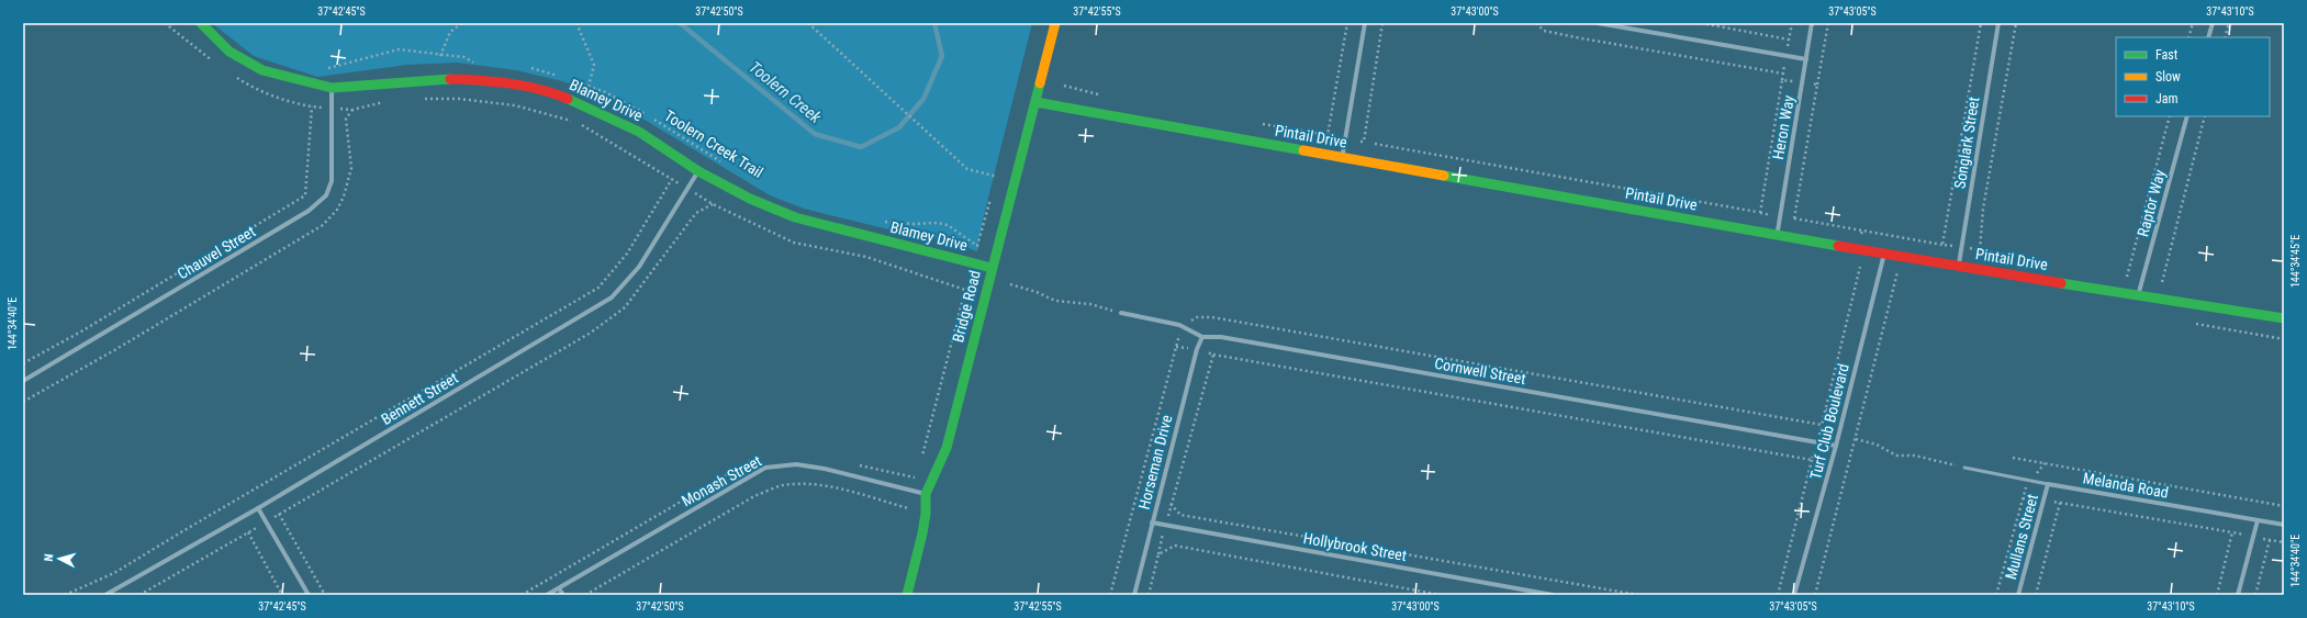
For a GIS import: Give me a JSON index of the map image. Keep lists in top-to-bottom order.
{
  "streets": {
    "street": [
      "Blamey Drive",
      "Heron Way",
      "Pintail Drive",
      "Songlark Street",
      "Raptor Way",
      "Chauvel Street",
      "Bridge Road",
      "Cornwell Street",
      "Bennett Street",
      "Turf Club Boulevard",
      "Horseman Drive",
      "Monash Street",
      "Melanda Road",
      "Mullans Street",
      "Hollybrook Street"
    ],
    "path": ["Toolern Creek Trail"]
  },
  "crossings": [
    ["Blamey Drive", "Chauvel Street"],
    ["Blamey Drive", "Bridge Road"],
    ["Blamey Drive", "Bennett Street"],
    ["Heron Way", "Pintail Drive"],
    ["Pintail Drive", "Songlark Street"],
    ["Pintail Drive", "Raptor Way"],
    ["Pintail Drive", "Bridge Road"],
    ["Pintail Drive", "Turf Club Boulevard"],
    ["Bridge Road", "Monash Street"],
    ["Cornwell Street", "Turf Club Boulevard"],
    ["Cornwell Street", "Horseman Drive"],
    ["Horseman Drive", "Hollybrook Street"],
    ["Melanda Road", "Mullans Street"]
  ],
  "water": ["Toolern Creek"],
  "legend": ["Fast", "Slow", "Jam"],
  "north": "left",
  "coordinates": [
    "37°42'45\"S",
    "37°42'50\"S",
    "37°42'55\"S",
    "37°43'00\"S",
    "37°43'05\"S",
    "37°43'10\"S",
    "144°34'45\"E",
    "144°34'40\"E"
  ]
}
